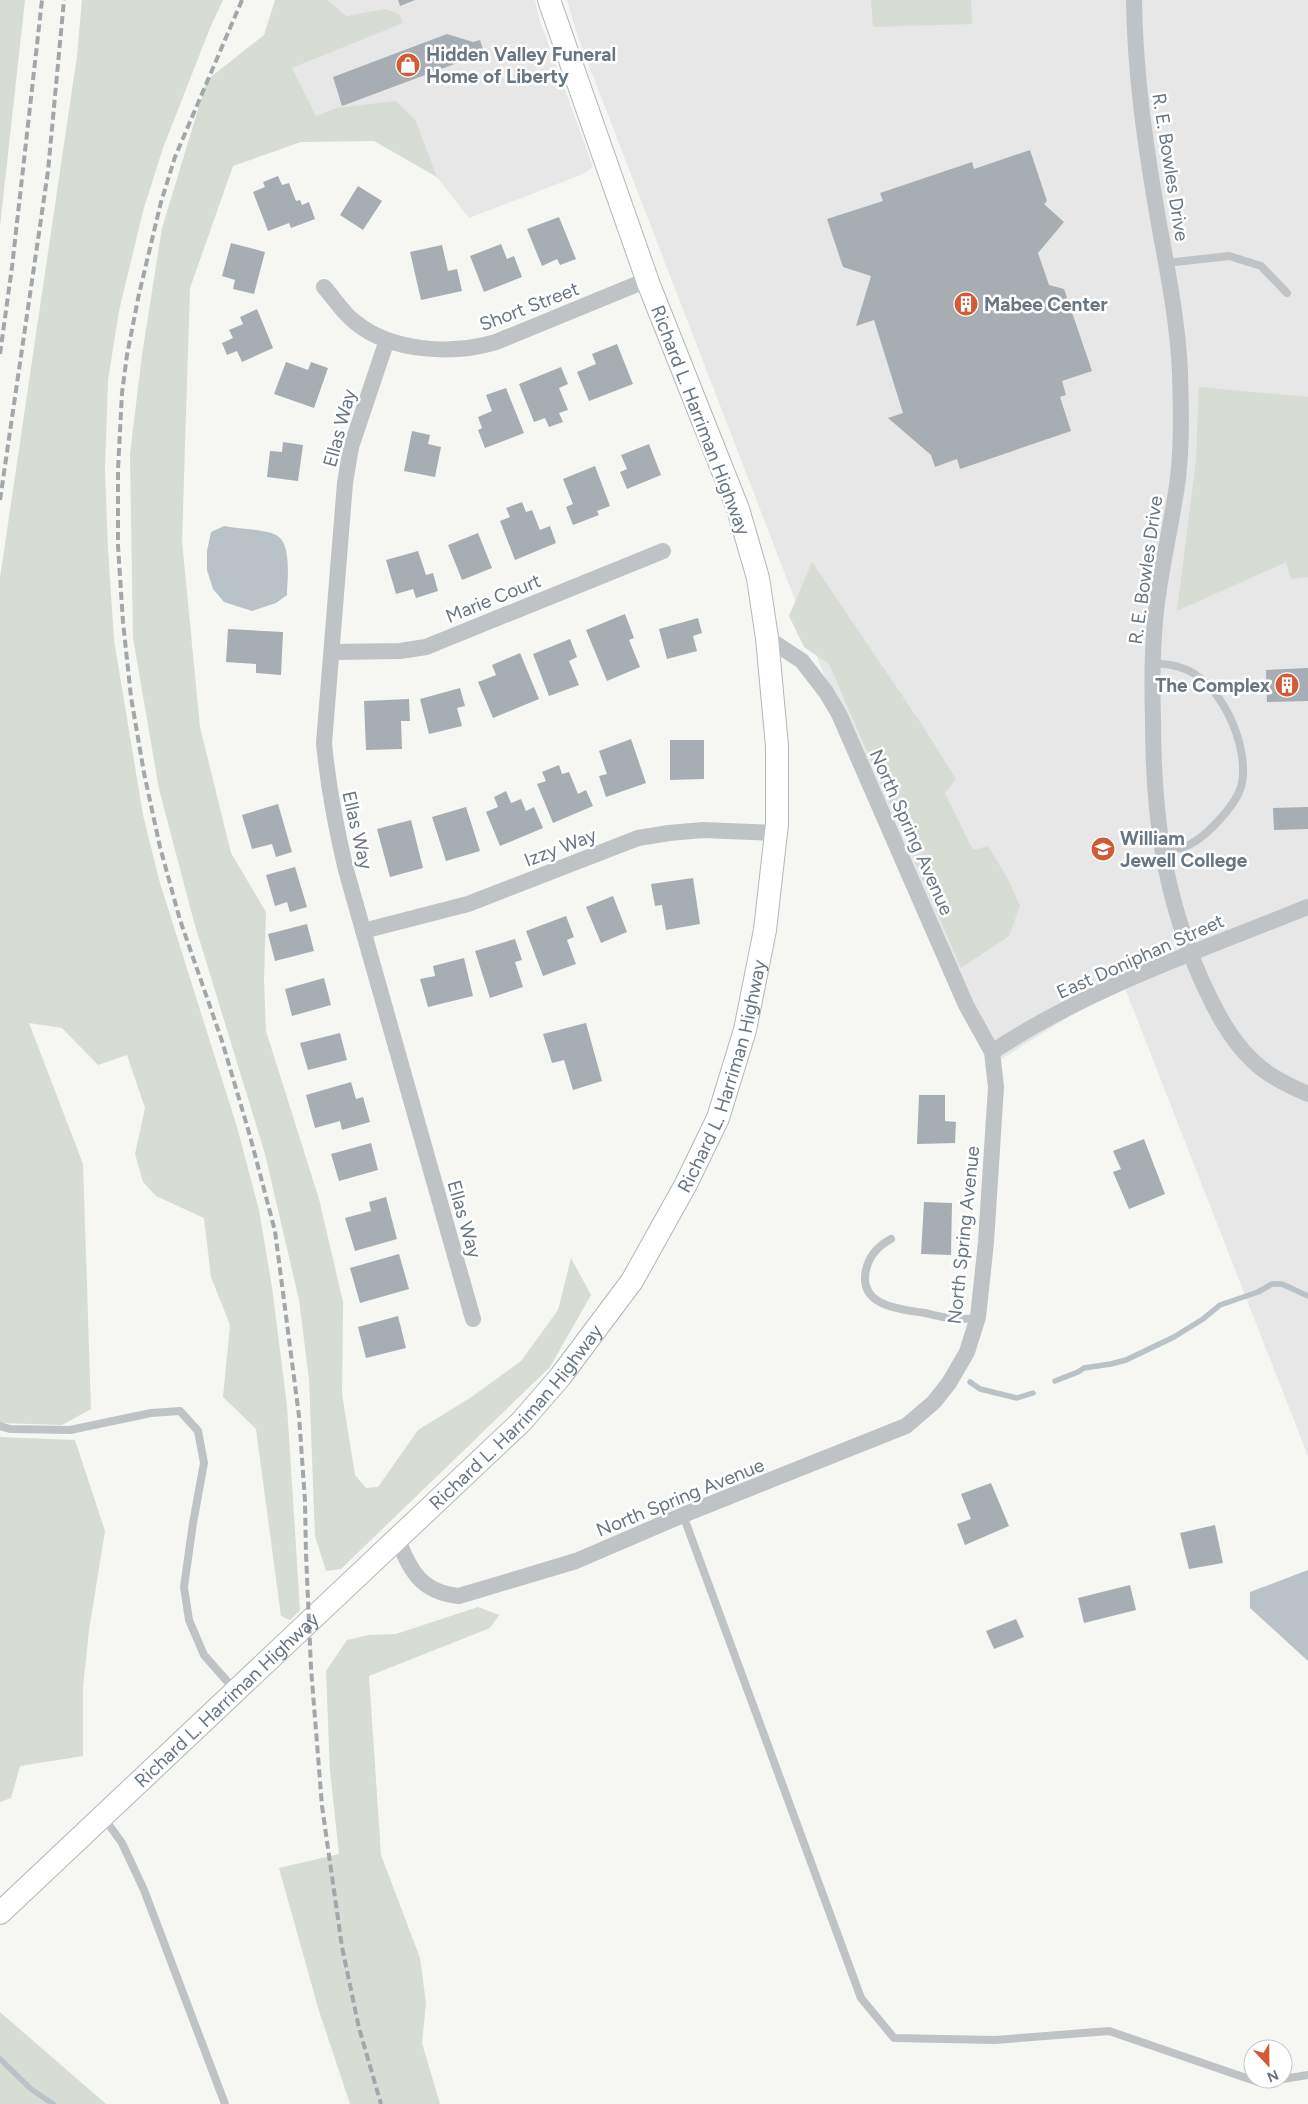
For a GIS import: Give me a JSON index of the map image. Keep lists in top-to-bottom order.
{
  "streets": {
    "main road": ["Richard L. Harriman Highway"],
    "street": [
      "R. E. Bowles Drive",
      "Short Street",
      "Ellas Way",
      "Marie Court",
      "North Spring Avenue",
      "Izzy Way",
      "East Doniphan Street"
    ]
  },
  "crossings": [
    ["R. E. Bowles Drive", "East Doniphan Street"],
    ["Short Street", "Richard L. Harriman Highway"],
    ["Short Street", "Ellas Way"],
    ["Richard L. Harriman Highway", "North Spring Avenue"],
    ["Richard L. Harriman Highway", "Izzy Way"],
    ["Ellas Way", "Marie Court"],
    ["Ellas Way", "Izzy Way"],
    ["North Spring Avenue", "East Doniphan Street"]
  ],
  "places": {
    "shop": ["Hidden Valley Funeral Home of Liberty"],
    "building": ["Mabee Center", "The Complex"],
    "school or university": ["William Jewell College"]
  },
  "north": "bottom"
}
